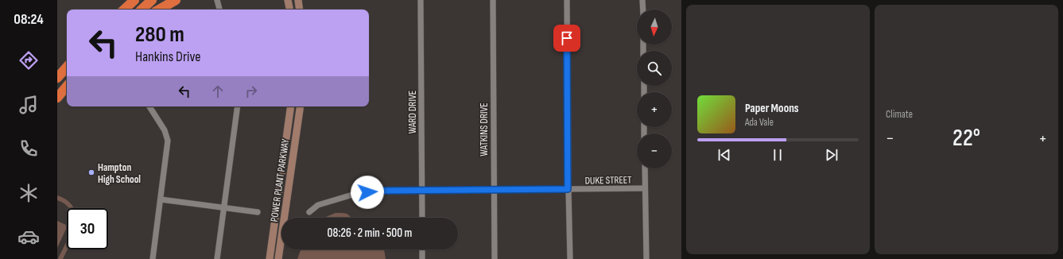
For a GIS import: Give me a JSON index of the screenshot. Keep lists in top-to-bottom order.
{
  "streets": {
    "main road": ["POWER PLANT PARKWAY"],
    "street": ["WARD DRIVE", "WATKINS DRIVE", "DUKE STREET"]
  },
  "crossings": [
    ["WARD DRIVE", "DUKE STREET"],
    ["WATKINS DRIVE", "DUKE STREET"]
  ],
  "places": ["Hampton High School"],
  "north": "bottom",
  "page": {
    "tabs": "08:24",
    "tile": "Climate",
    "map_buttons": ["+", "−"],
    "turn": ["280 m", "Hankins Drive"],
    "song": ["Paper Moons", "Ada Vale"],
    "heat": ["−", "22°", "+"],
    "limit": "30",
    "trip": "08:26 · 2 min · 500 m"
  }
}
